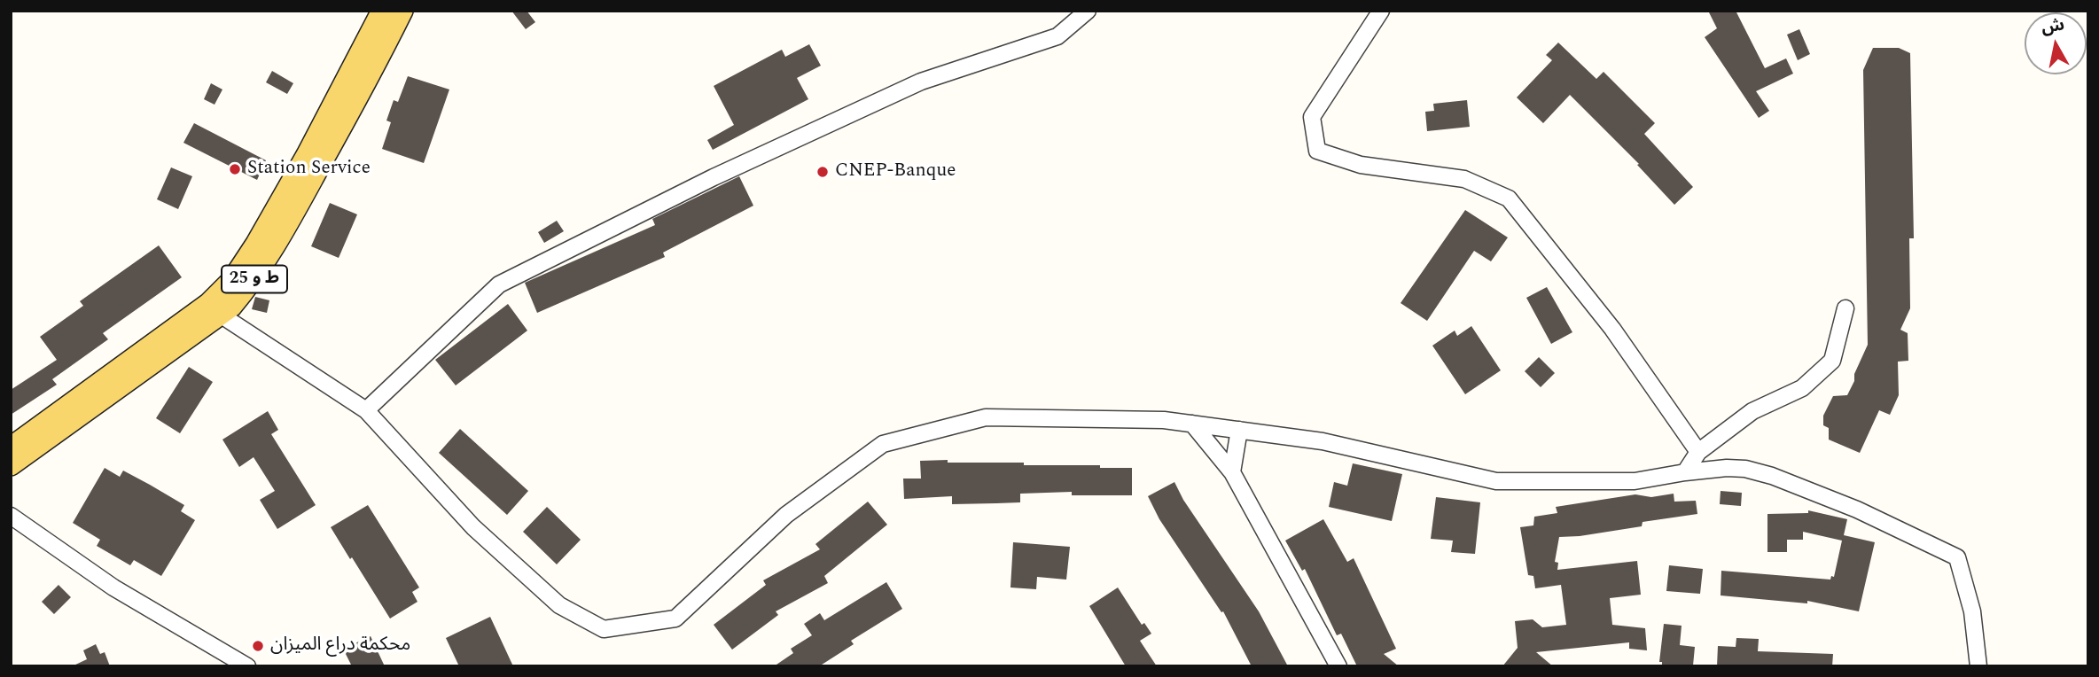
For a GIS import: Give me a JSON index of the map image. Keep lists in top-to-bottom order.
{
  "streets": {
    "main road": ["ط و 25"]
  },
  "places": ["Station Service", "CNEP-Banque", "محكمة دراع الميزان"],
  "north": "top"
}
